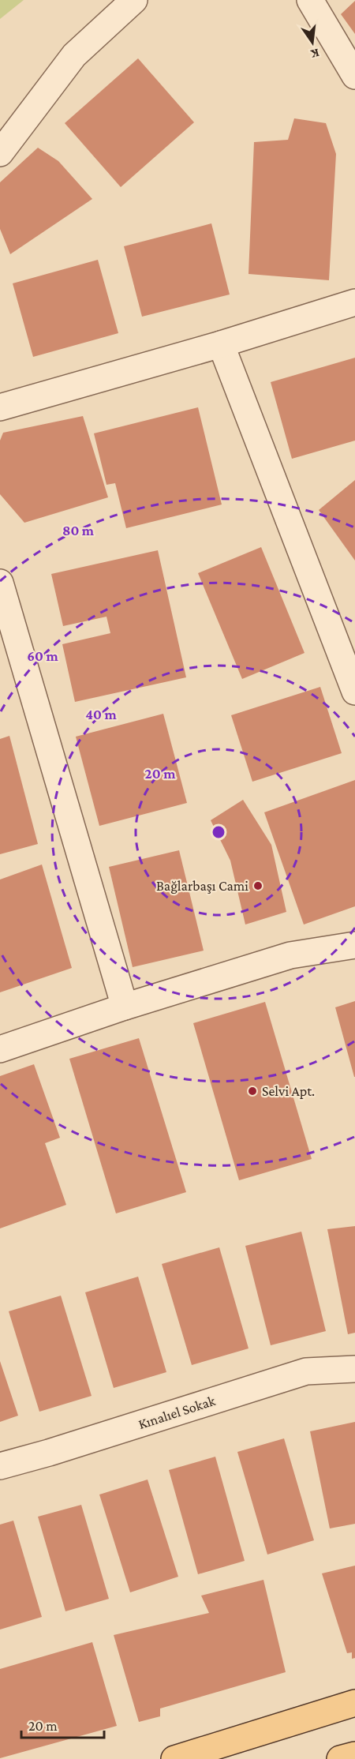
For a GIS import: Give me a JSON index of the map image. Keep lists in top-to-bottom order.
{
  "streets": {
    "street": ["Kınalıel Sokak"]
  },
  "places": ["Bağlarbaşı Cami", "Selvi Apt."],
  "scale_bar": "20 m",
  "north": "bottom",
  "rings": [
    "80 m",
    "60 m",
    "40 m",
    "20 m"
  ]
}
